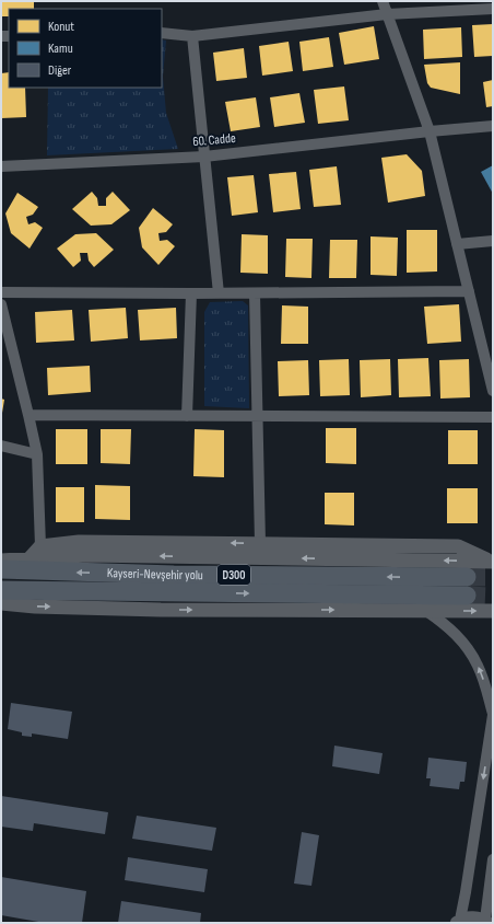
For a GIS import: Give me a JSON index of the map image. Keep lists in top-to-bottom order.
{
  "streets": {
    "highway": ["Kayseri-Nevşehir yolu", "D300"],
    "street": ["60. Cadde"]
  },
  "legend": ["Konut", "Kamu", "Diğer"]
}
